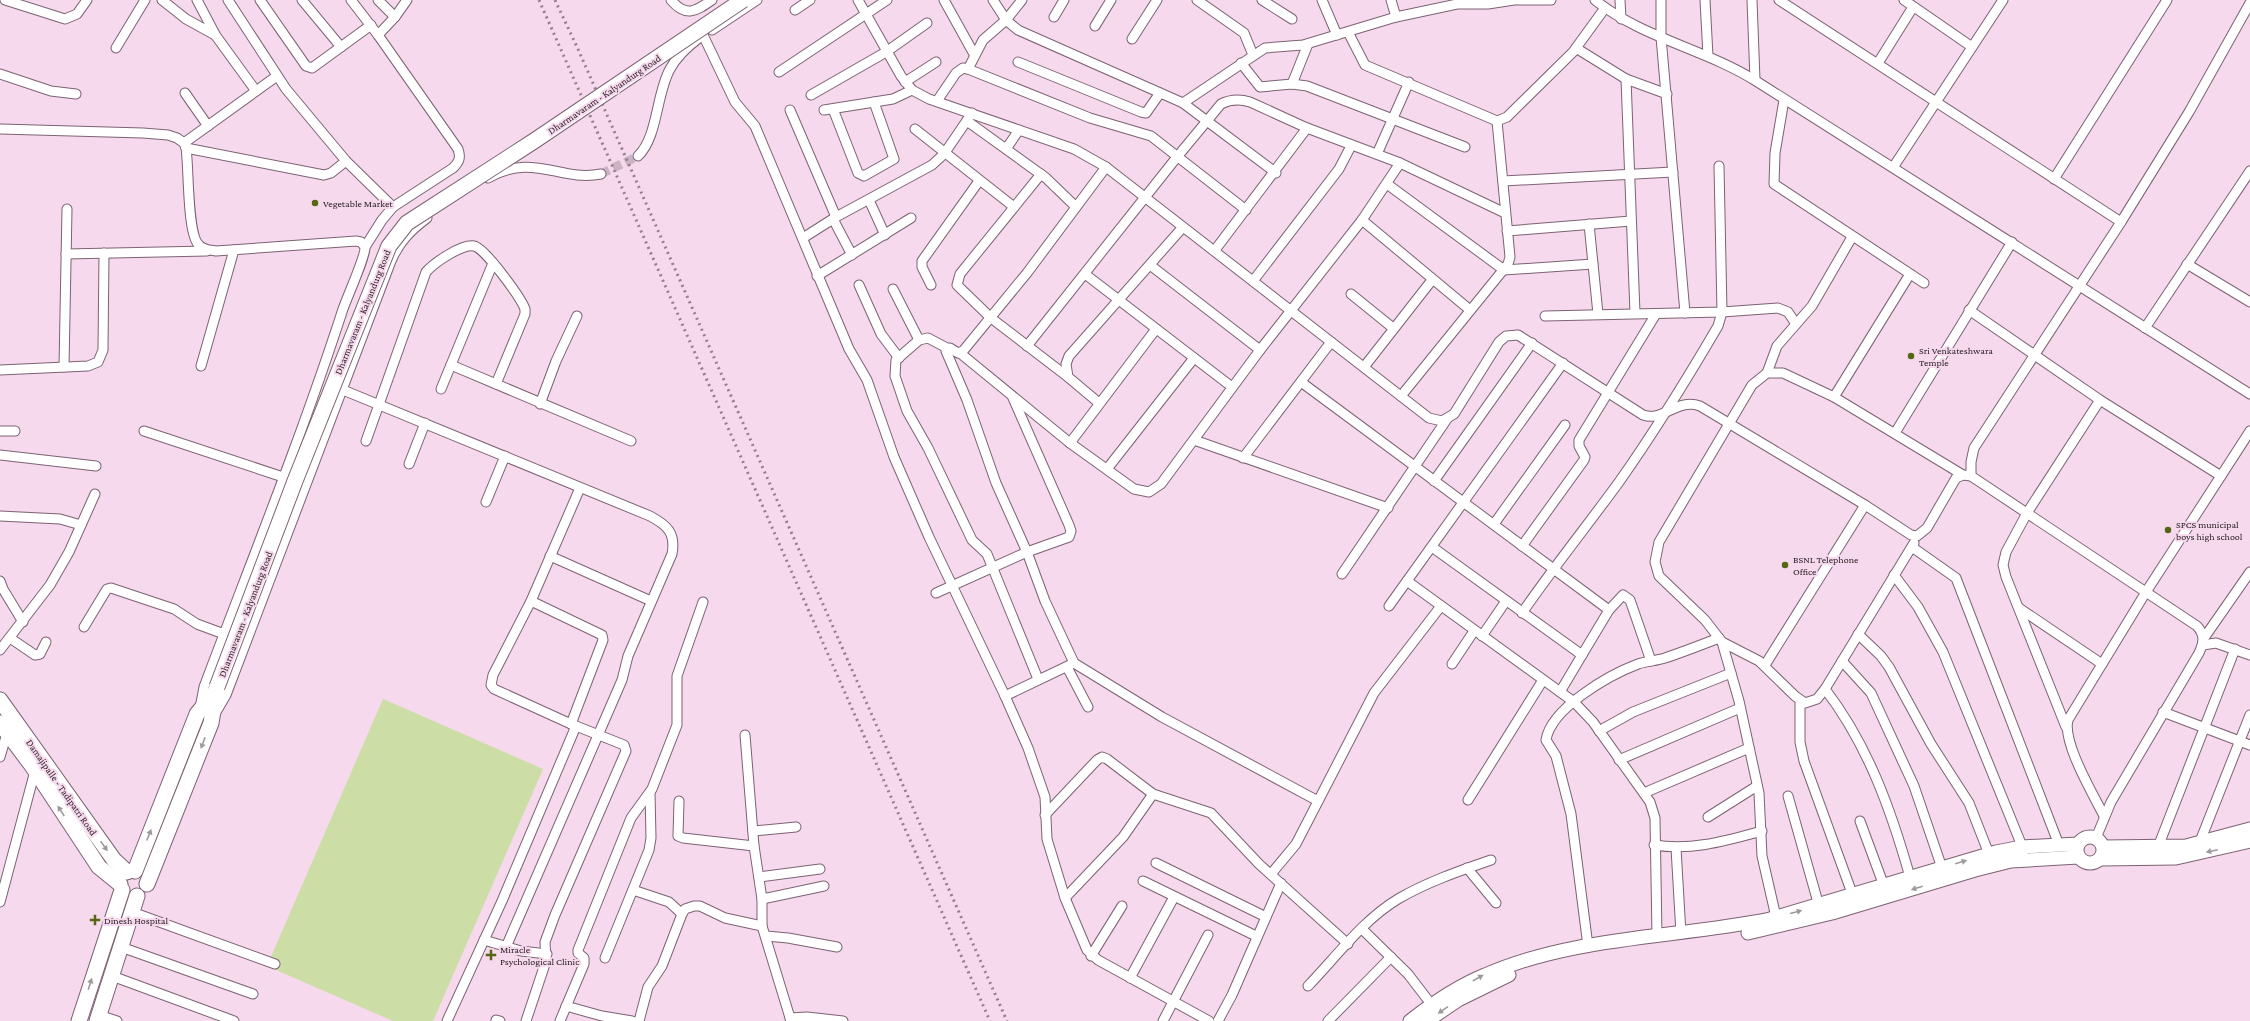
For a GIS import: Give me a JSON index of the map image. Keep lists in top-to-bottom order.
{
  "streets": {
    "main road": ["Dharmavaram - Kalyandurg Road", "Damajipalle - Tadipatri Road"]
  },
  "crossings": [
    ["Dharmavaram - Kalyandurg Road", "Damajipalle - Tadipatri Road"]
  ],
  "places": {
    "other": [
      "Vegetable Market",
      "Sri Venkateshwara Temple",
      "SPCS municipal boys high school",
      "BSNL Telephone Office"
    ],
    "health": ["Dinesh Hospital", "Miracle Psychological Clinic"]
  }
}
